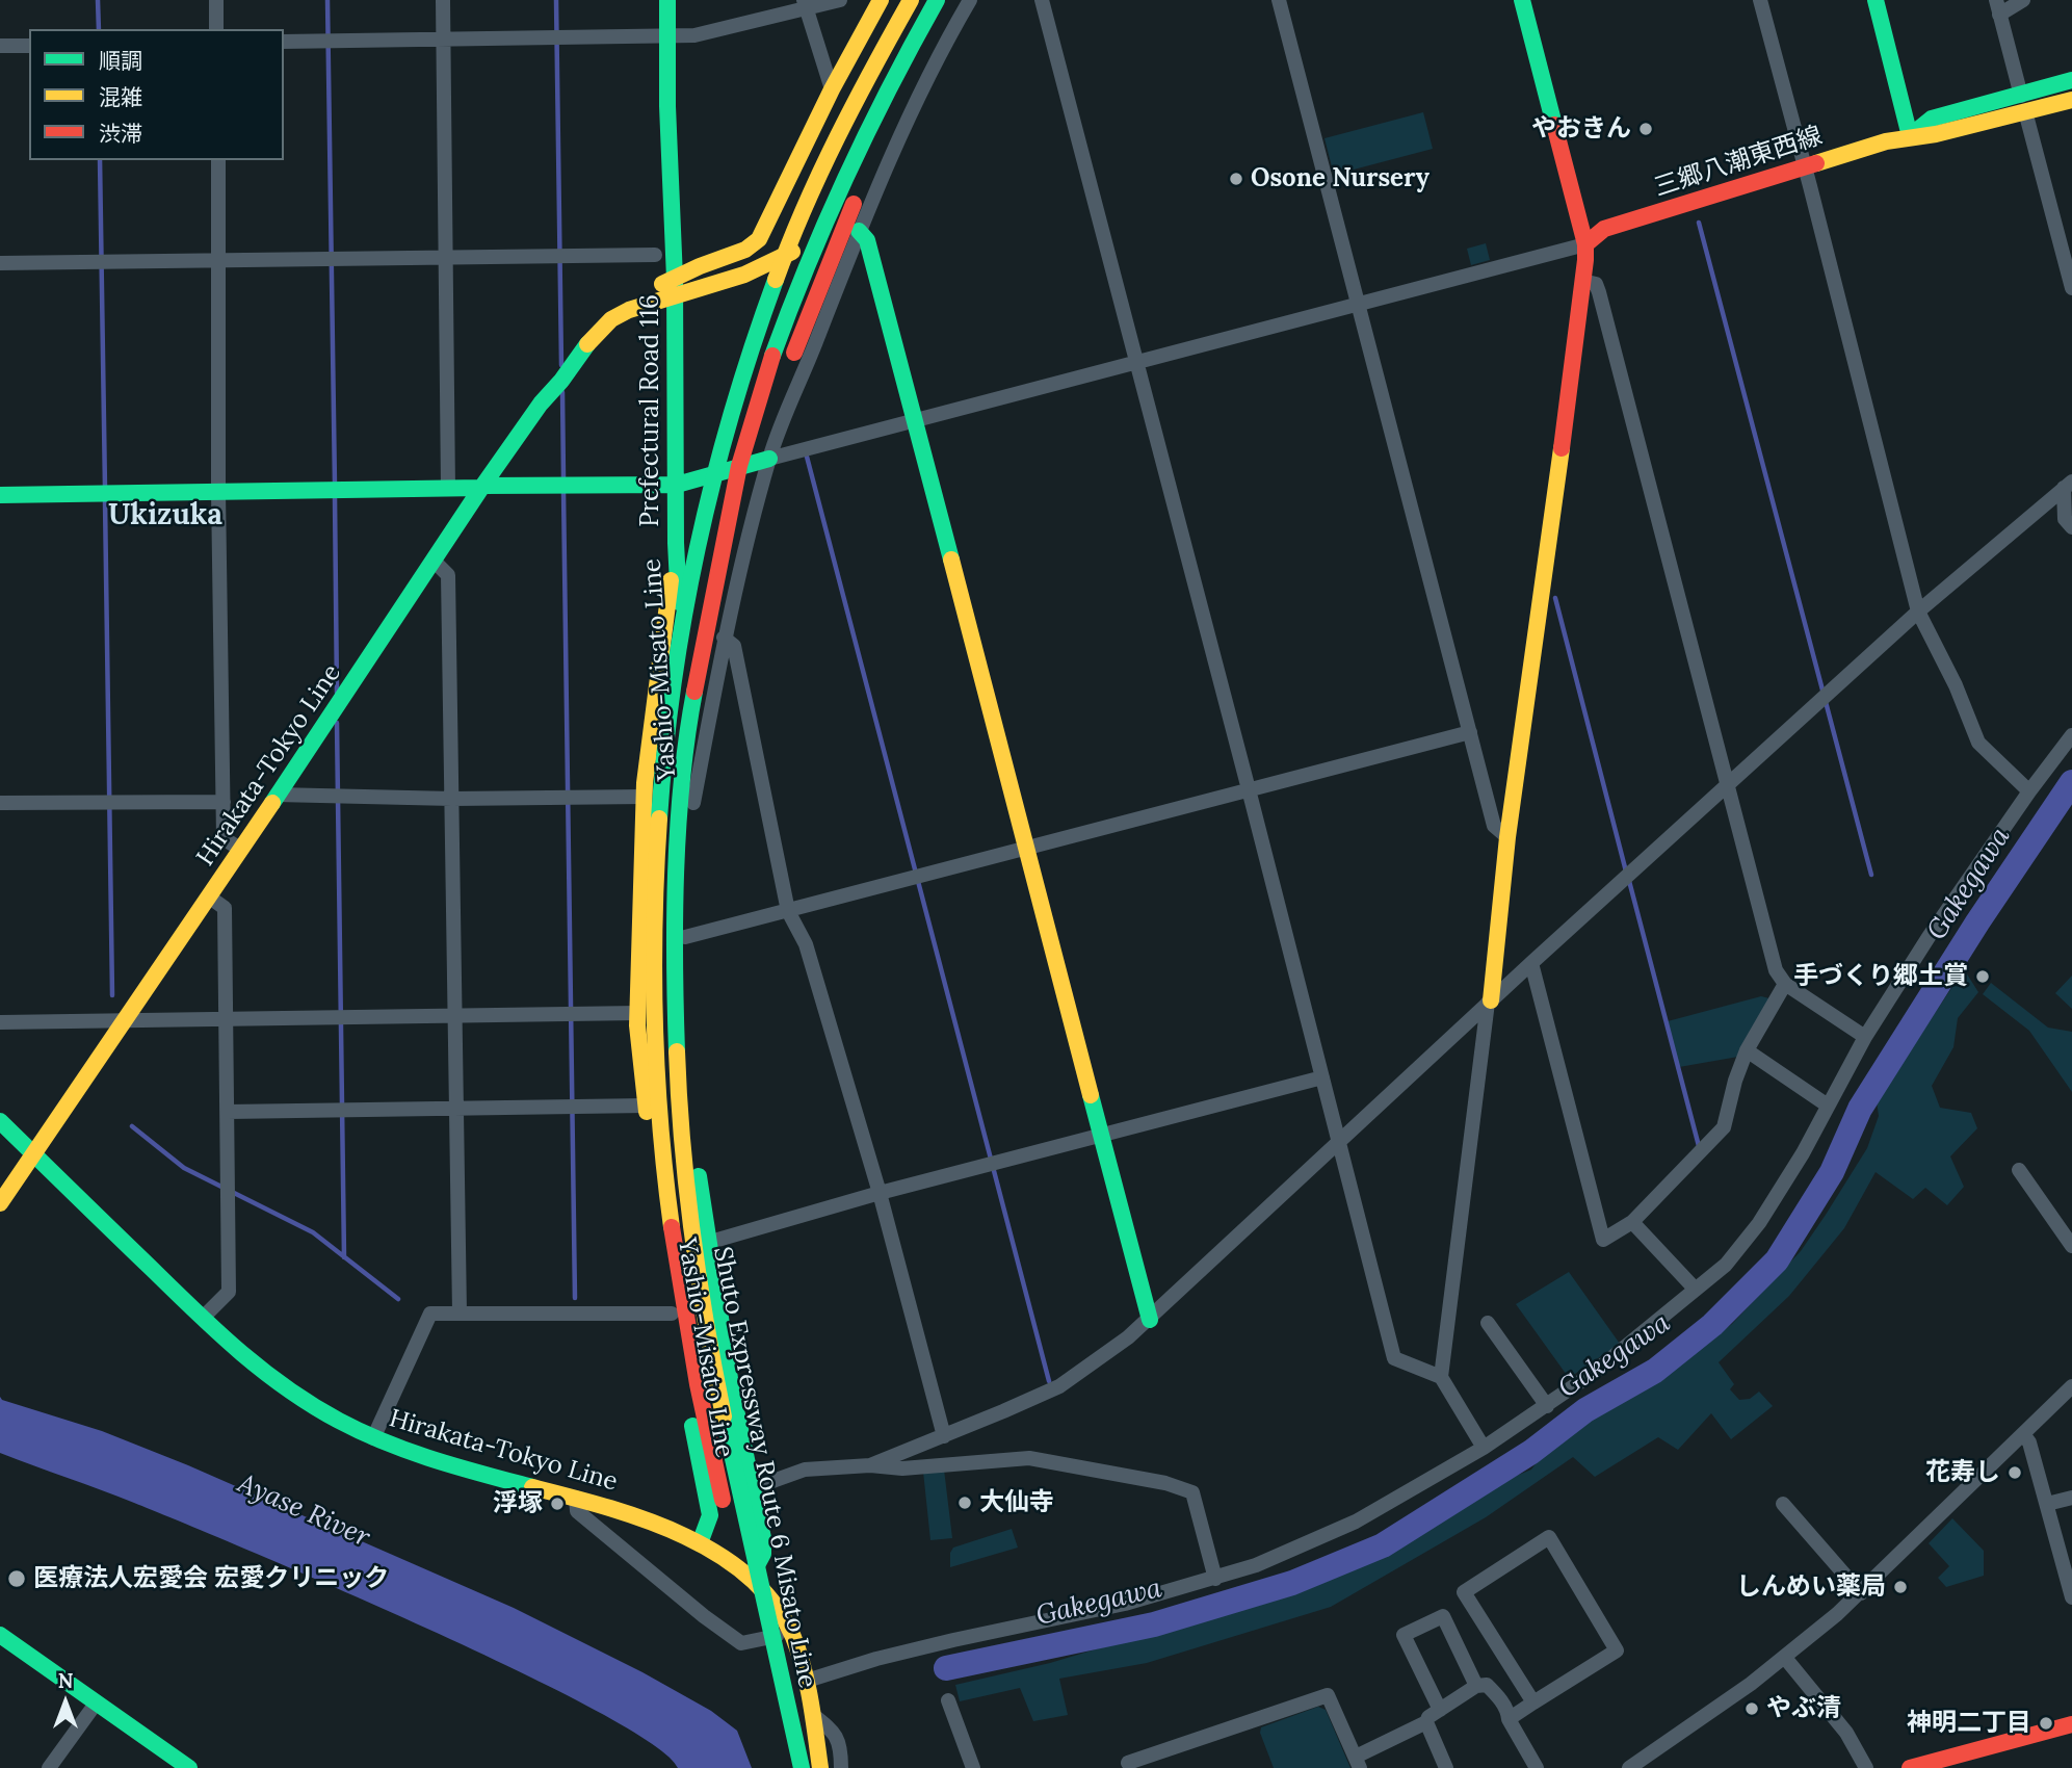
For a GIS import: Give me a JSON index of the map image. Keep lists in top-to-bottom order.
{
  "streets": {
    "main road": [
      "三郷八潮東西線",
      "Prefectural Road 116",
      "Yashio-Misato Line",
      "Hirakata-Tokyo Line",
      "Shuto Expressway Route 6 Misato Line"
    ]
  },
  "crossings": [
    ["Prefectural Road 116", "Yashio-Misato Line"],
    ["Prefectural Road 116", "Hirakata-Tokyo Line"],
    ["Yashio-Misato Line", "Hirakata-Tokyo Line"]
  ],
  "districts": ["Ukizuka"],
  "water": ["Gakegawa", "Ayase River"],
  "places": [
    "やおきん",
    "Osone Nursery",
    "手づくり郷土賞",
    "花寿し",
    "大仙寺",
    "浮塚",
    "医療法人宏愛会 宏愛クリニック",
    "しんめい薬局",
    "やぶ清",
    "神明二丁目"
  ],
  "legend": ["順調", "混雑", "渋滞"],
  "north": "top"
}
